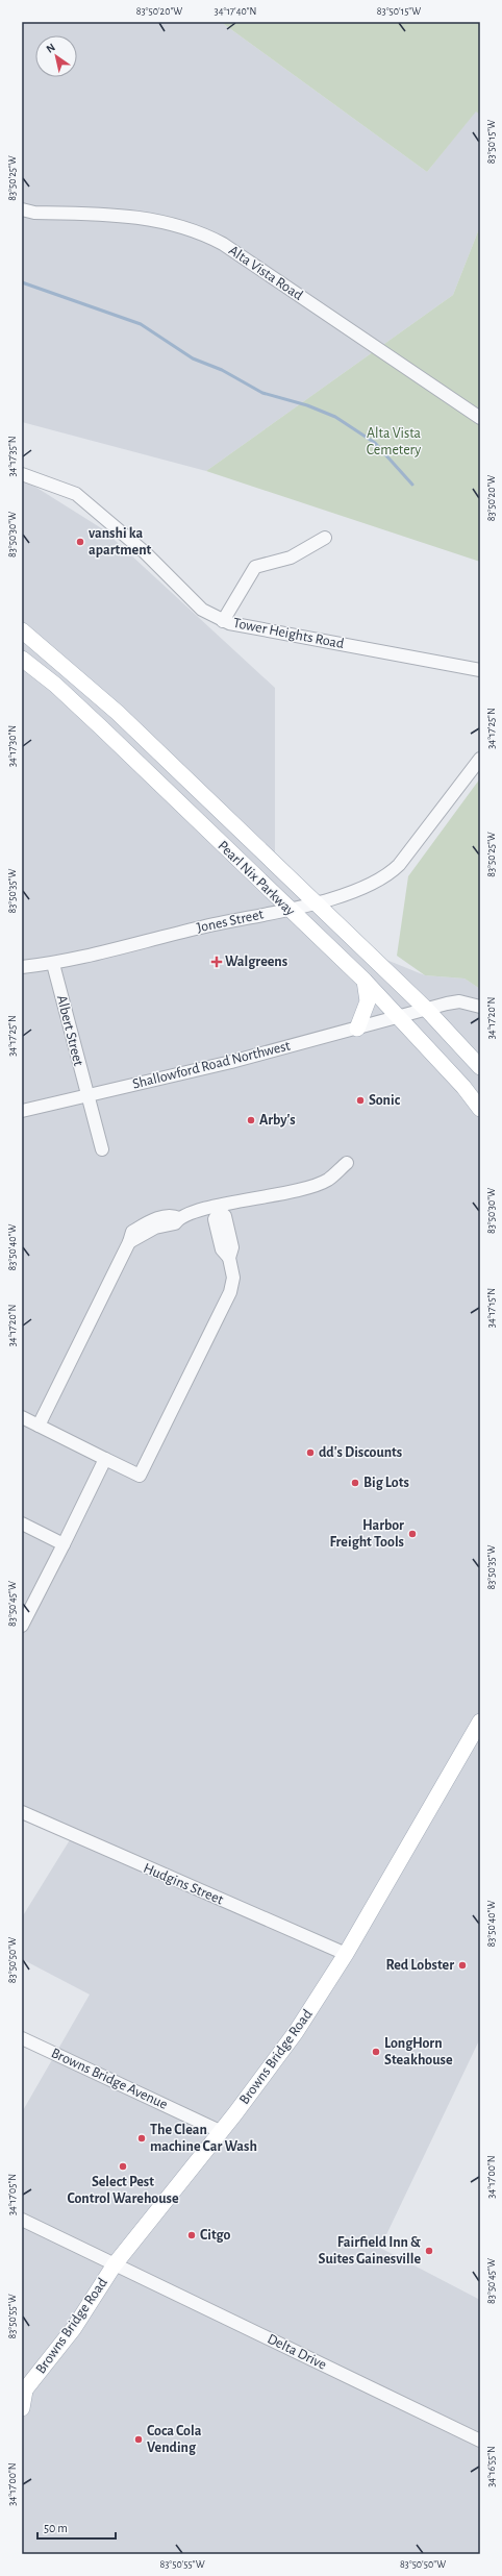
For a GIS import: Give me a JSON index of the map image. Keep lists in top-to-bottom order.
{
  "streets": {
    "main road": ["Pearl Nix Parkway", "Browns Bridge Road"],
    "street": [
      "Alta Vista Road",
      "Tower Heights Road",
      "Jones Street",
      "Albert Street",
      "Shallowford Road Northwest",
      "Hudgins Street",
      "Browns Bridge Avenue",
      "Delta Drive"
    ]
  },
  "crossings": [
    ["Pearl Nix Parkway", "Jones Street"],
    ["Pearl Nix Parkway", "Shallowford Road Northwest"],
    ["Jones Street", "Albert Street"],
    ["Albert Street", "Shallowford Road Northwest"],
    ["Hudgins Street", "Browns Bridge Road"],
    ["Browns Bridge Road", "Browns Bridge Avenue"],
    ["Browns Bridge Road", "Delta Drive"]
  ],
  "parks": ["Alta Vista Cemetery"],
  "places": {
    "other": [
      "vanshi ka apartment",
      "Sonic",
      "Arby's",
      "dd's Discounts",
      "Big Lots",
      "Harbor Freight Tools",
      "Red Lobster",
      "LongHorn Steakhouse",
      "The Clean machine Car Wash",
      "Select Pest Control Warehouse",
      "Citgo",
      "Fairfield Inn & Suites Gainesville",
      "Coca Cola Vending"
    ],
    "health": ["Walgreens"]
  },
  "scale_bar": "50 m",
  "north": "top left",
  "coordinates": [
    "83°50'20\"W",
    "34°17'40\"N",
    "83°50'15\"W",
    "83°50'25\"W",
    "34°17'35\"N",
    "83°50'30\"W",
    "34°17'25\"N",
    "34°17'30\"N",
    "83°50'35\"W",
    "34°17'20\"N",
    "83°50'40\"W",
    "34°17'15\"N",
    "83°50'45\"W",
    "83°50'50\"W",
    "34°17'00\"N",
    "34°17'05\"N",
    "83°50'55\"W",
    "34°16'55\"N"
  ]
}
